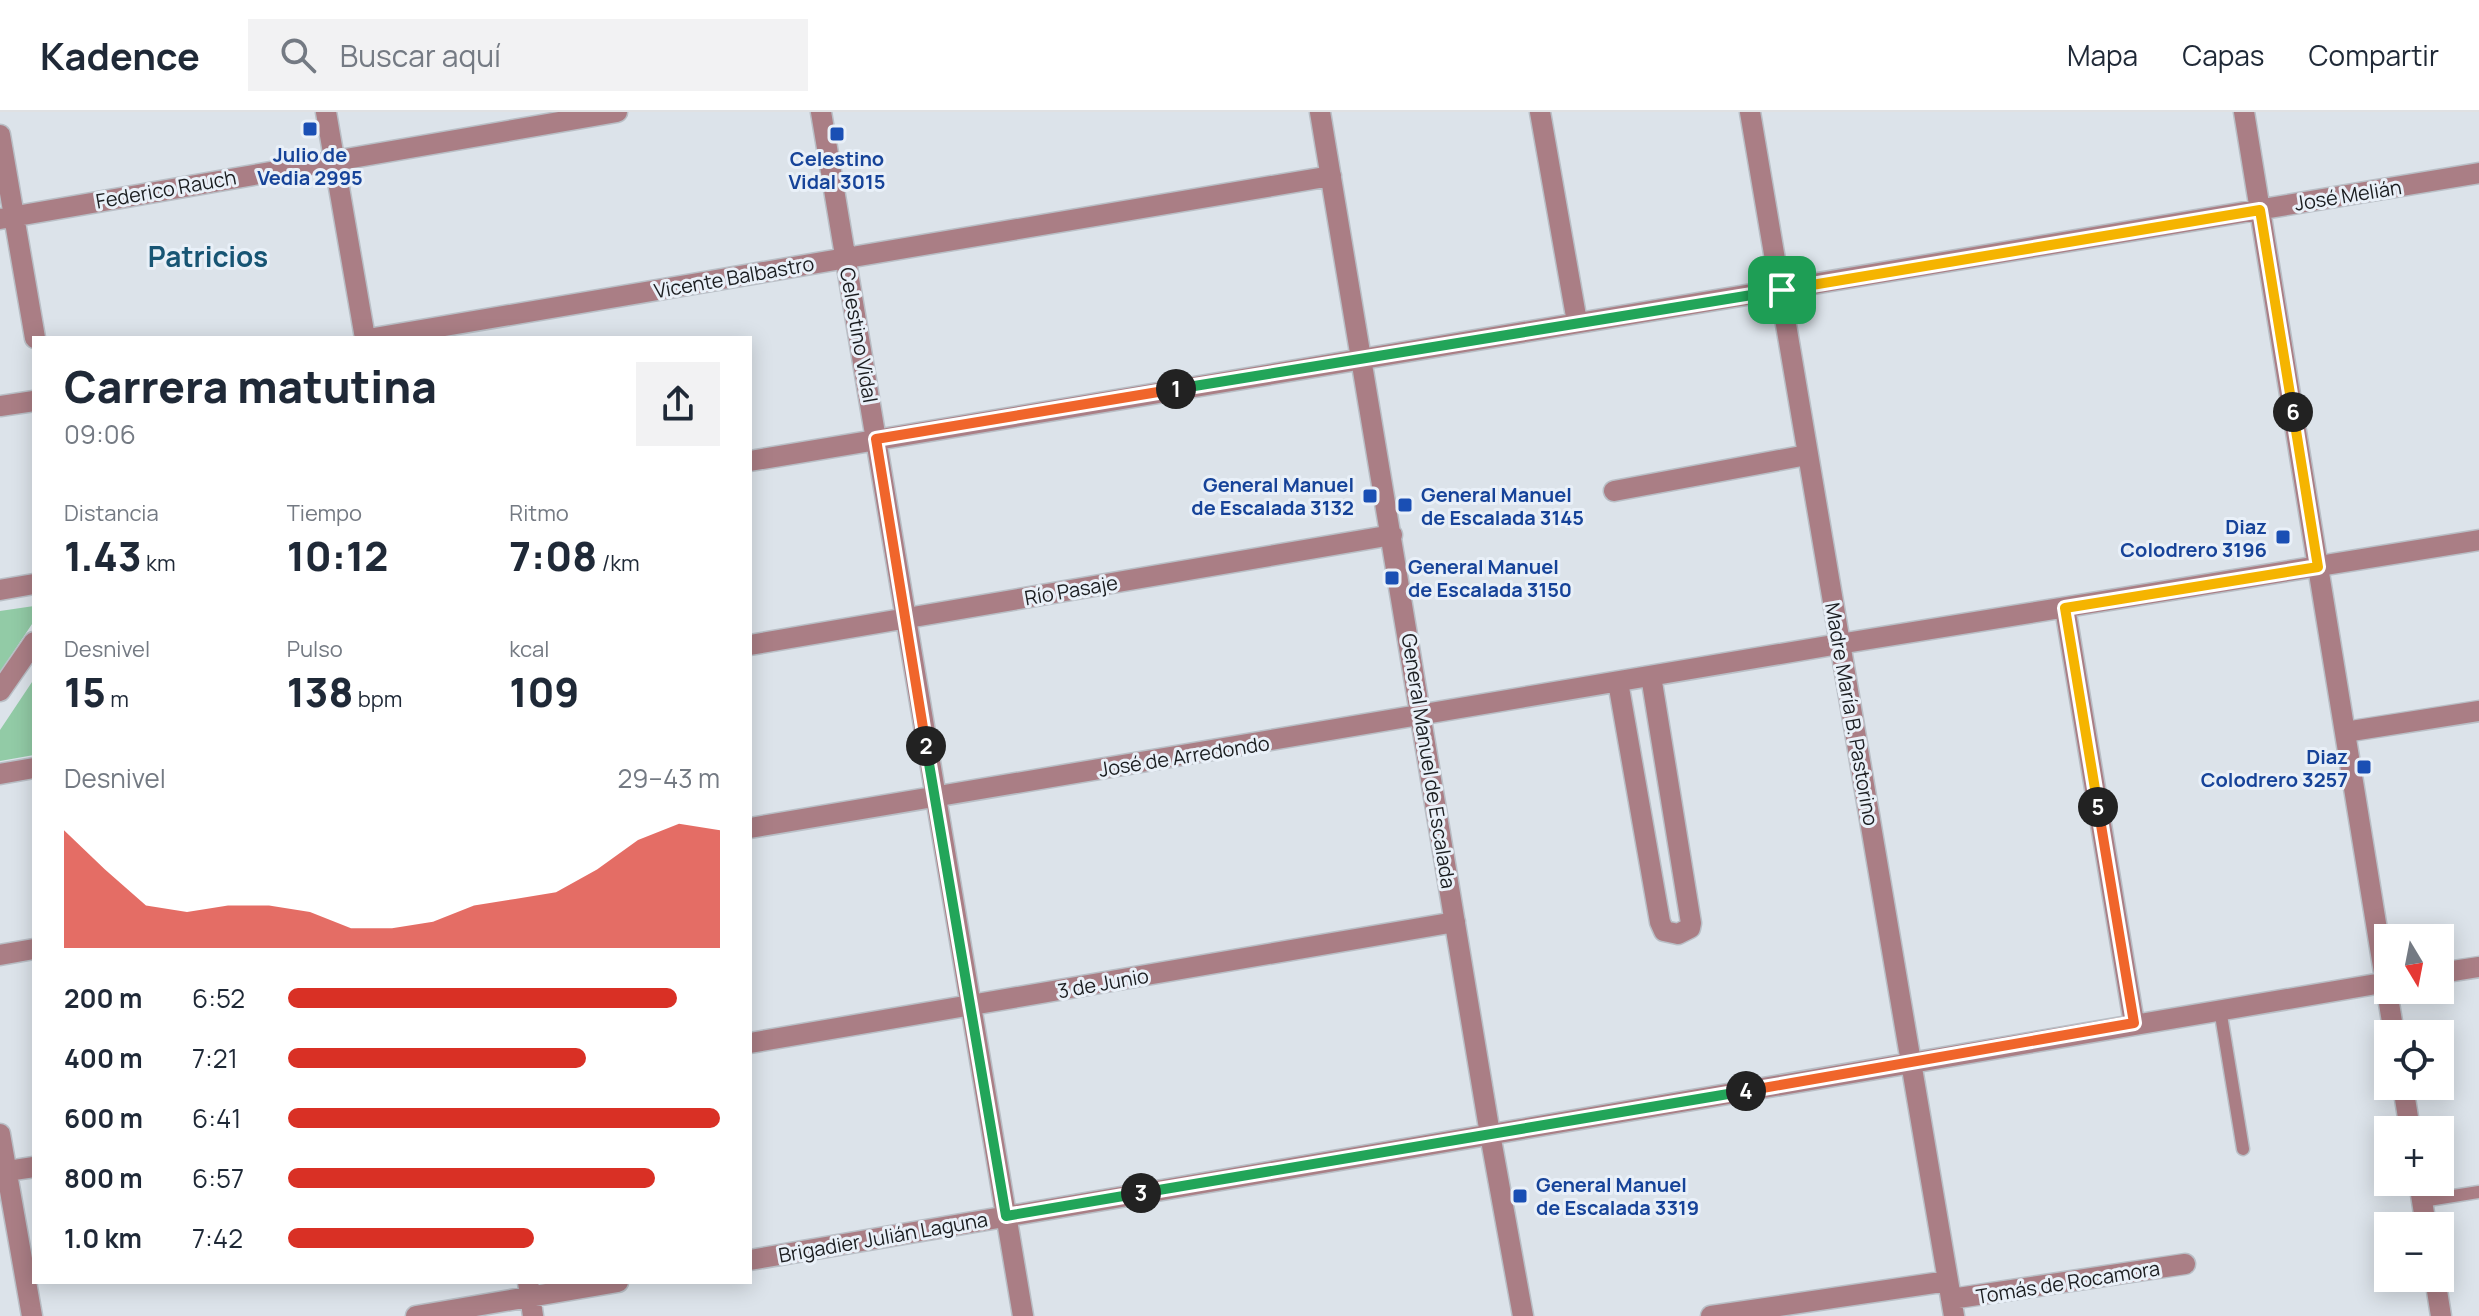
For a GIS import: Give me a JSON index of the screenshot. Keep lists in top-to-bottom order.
{
  "streets": {
    "street": [
      "Federico Rauch",
      "José Melián",
      "Vicente Balbastro",
      "Celestino Vidal",
      "Río Pasaje",
      "Madre María B. Pastorino",
      "José de Arredondo",
      "General Manuel de Escalada",
      "3 de Junio",
      "Brigadier Julián Laguna",
      "Tomás de Rocamora"
    ]
  },
  "crossings": [
    ["José Melián", "Celestino Vidal"],
    ["José Melián", "Madre María B. Pastorino"],
    ["José Melián", "General Manuel de Escalada"],
    ["Vicente Balbastro", "Celestino Vidal"],
    ["Vicente Balbastro", "General Manuel de Escalada"],
    ["Celestino Vidal", "Río Pasaje"],
    ["Celestino Vidal", "José de Arredondo"],
    ["Celestino Vidal", "3 de Junio"],
    ["Celestino Vidal", "Brigadier Julián Laguna"],
    ["Río Pasaje", "General Manuel de Escalada"],
    ["Madre María B. Pastorino", "José de Arredondo"],
    ["Madre María B. Pastorino", "Brigadier Julián Laguna"],
    ["Madre María B. Pastorino", "Tomás de Rocamora"],
    ["José de Arredondo", "General Manuel de Escalada"],
    ["General Manuel de Escalada", "3 de Junio"],
    ["General Manuel de Escalada", "Brigadier Julián Laguna"]
  ],
  "districts": ["Patricios"],
  "places": {
    "transit": [
      "Julio de Vedia 2995",
      "Celestino Vidal 3015",
      "General Manuel de Escalada 3132",
      "General Manuel de Escalada 3145",
      "Diaz Colodrero 3196",
      "General Manuel de Escalada 3150",
      "Diaz Colodrero 3257",
      "General Manuel de Escalada 3319"
    ]
  },
  "north": "bottom",
  "page": {
    "header": "Kadence",
    "search": "Buscar aquí",
    "nav": ["Mapa", "Capas", "Compartir"],
    "heading": ["Carrera matutina", "09:06"],
    "pins": [
      "1",
      "6",
      "2",
      "5",
      "4",
      "3"
    ],
    "stats": [
      ["Distancia", "1.43 km"],
      ["Tiempo", "10:12"],
      ["Ritmo", "7:08 /km"],
      ["Desnivel", "15 m"],
      ["Pulso", "138 bpm"],
      ["kcal", "109"]
    ],
    "chart": ["Desnivel", "29–43 m"],
    "map_buttons": ["+", "−"],
    "list": [
      {
        "name": "200 m",
        "note": "6:52"
      },
      {
        "name": "400 m",
        "note": "7:21"
      },
      {
        "name": "600 m",
        "note": "6:41"
      },
      {
        "name": "800 m",
        "note": "6:57"
      },
      {
        "name": "1.0 km",
        "note": "7:42"
      }
    ]
  }
}
